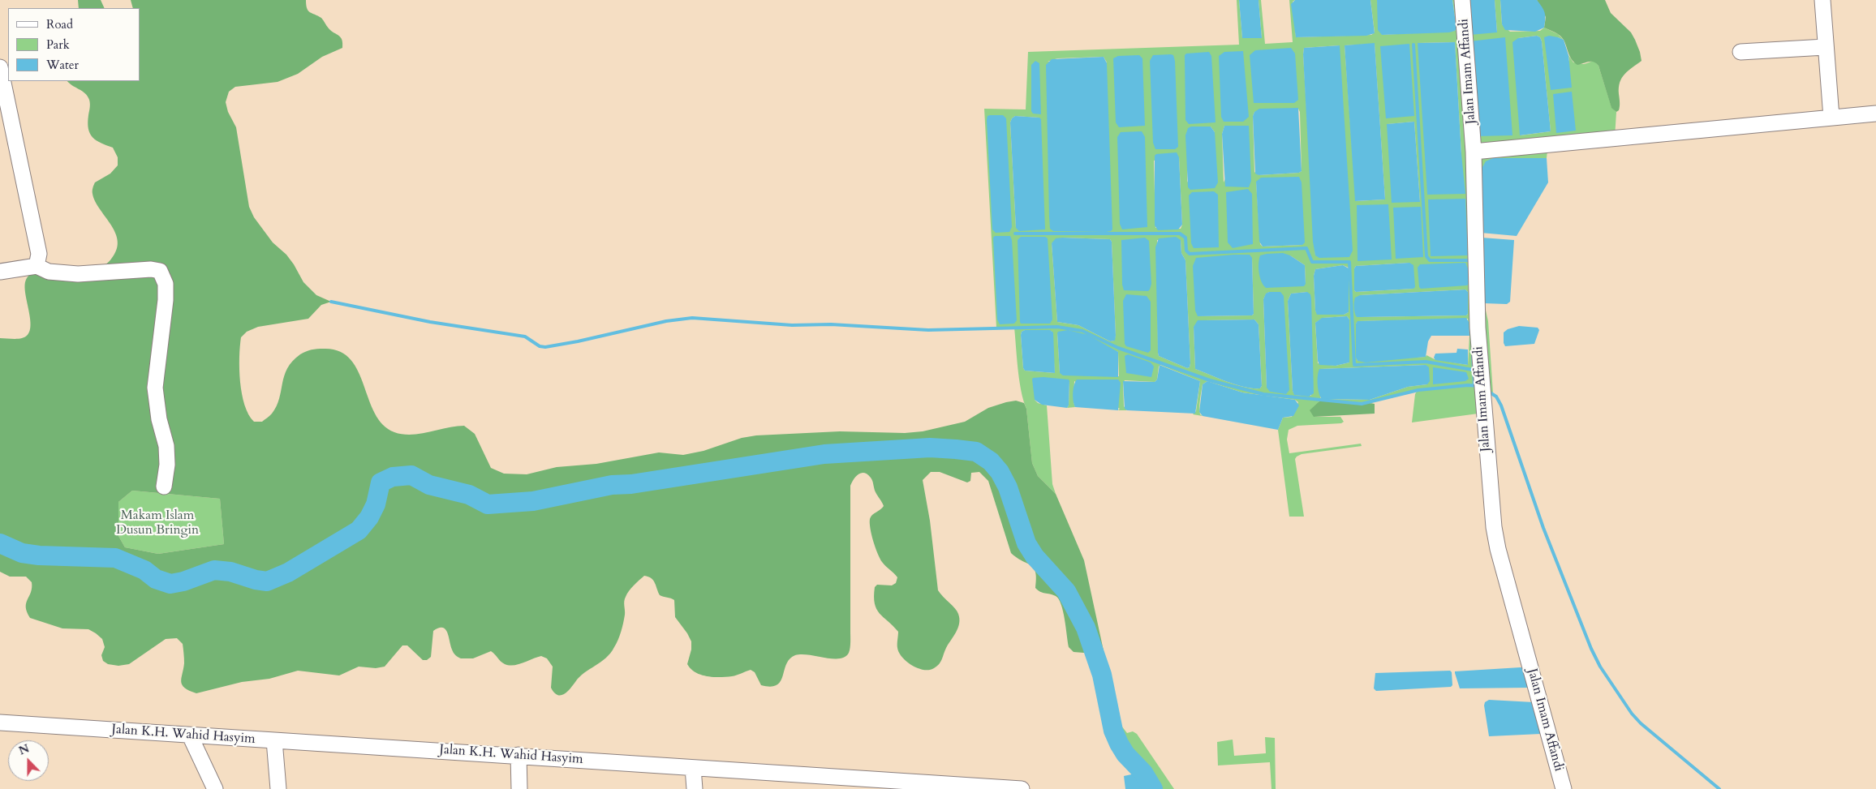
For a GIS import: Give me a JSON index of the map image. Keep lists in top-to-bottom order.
{
  "streets": {
    "street": ["Jalan Imam Affandi", "Jalan K.H. Wahid Hasyim"]
  },
  "parks": ["Makam Islam Dusun Bringin"],
  "legend": ["Road", "Park", "Water"],
  "north": "top"
}
